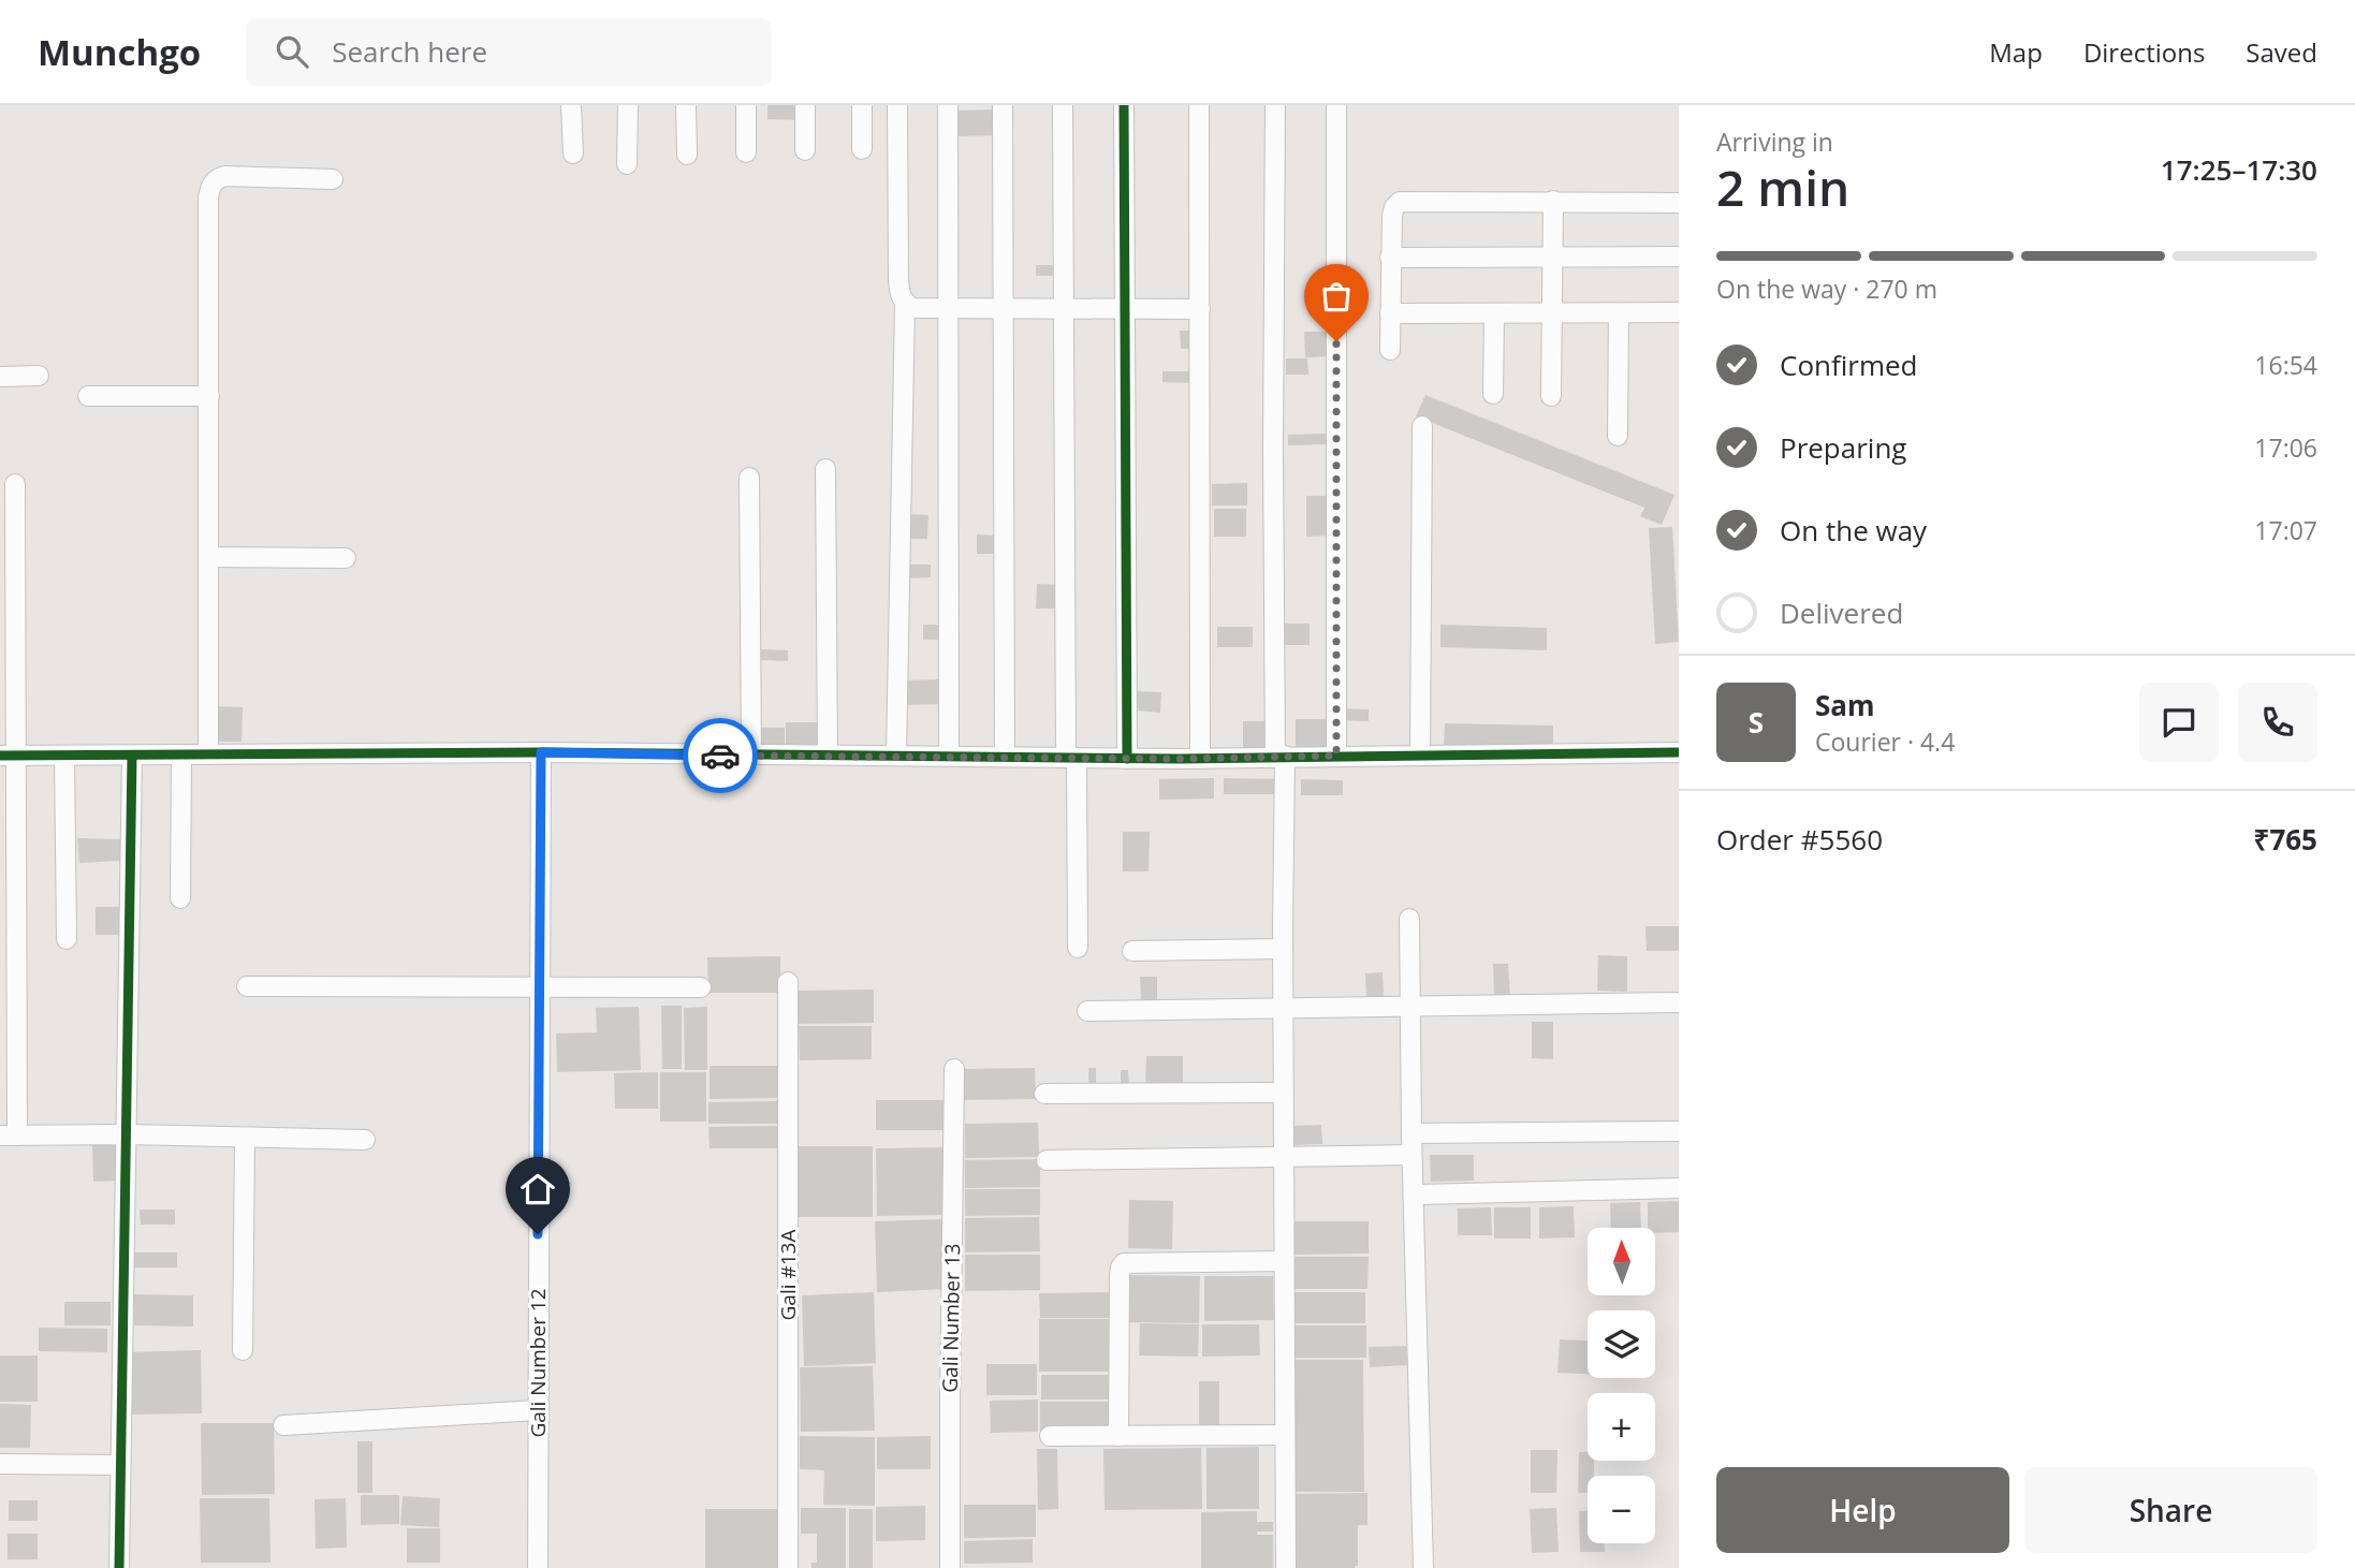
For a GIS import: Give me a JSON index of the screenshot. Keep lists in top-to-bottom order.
{
  "streets": {
    "street": ["Gali #13A", "Gali Number 13", "Gali Number 12"]
  },
  "north": "top",
  "page": {
    "header": "Munchgo",
    "search": "Search here",
    "nav": ["Map", "Directions", "Saved"],
    "heading": ["2 min", "Arriving in", "17:25–17:30"],
    "panel": [
      "Sam",
      "Courier · 4.4",
      "Order #5560",
      "₹765"
    ],
    "bar": "On the way · 270 m",
    "list": [
      ["Confirmed", "16:54"],
      ["Preparing", "17:06"],
      ["On the way", "17:07"],
      "Delivered"
    ],
    "round": "S",
    "map_buttons": ["+", "−"],
    "buttons": ["Help", "Share"]
  }
}
